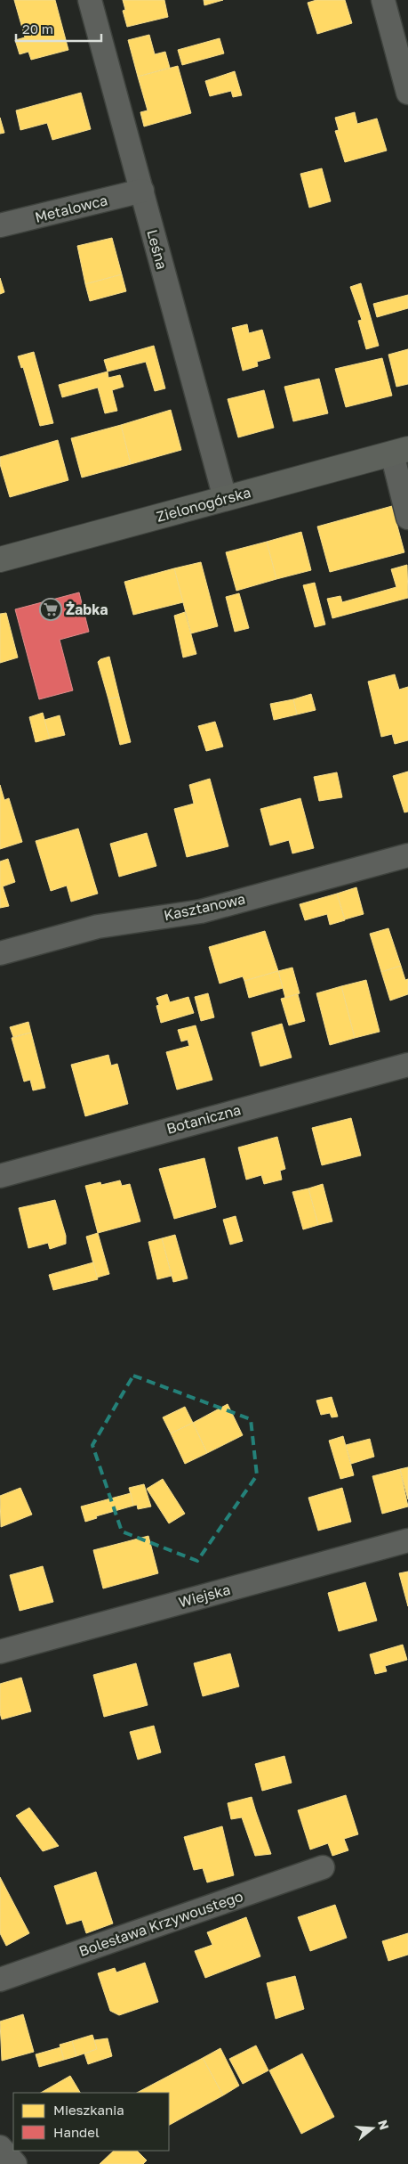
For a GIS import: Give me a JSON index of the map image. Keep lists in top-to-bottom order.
{
  "streets": {
    "street": [
      "Metalowca",
      "Leśna",
      "Zielonogórska",
      "Kasztanowa",
      "Botaniczna",
      "Wiejska",
      "Bolesława Krzywoustego"
    ]
  },
  "crossings": [
    ["Metalowca", "Leśna"],
    ["Leśna", "Zielonogórska"]
  ],
  "places": {
    "supermarket": ["Żabka"]
  },
  "legend": ["Mieszkania", "Handel"],
  "scale_bar": "20 m",
  "north": "right"
}
